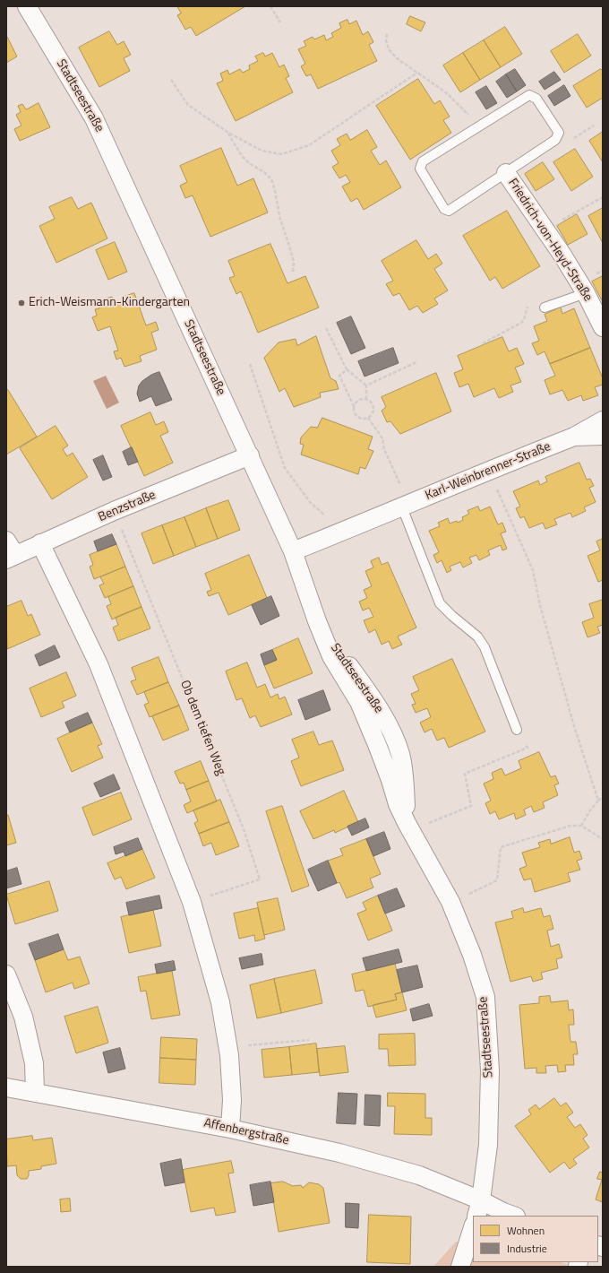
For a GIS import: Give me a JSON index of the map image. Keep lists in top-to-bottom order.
{
  "streets": {
    "street": [
      "Stadtseestraße",
      "Friedrich-von-Heyd-Straße",
      "Karl-Weinbrenner-Straße",
      "Benzstraße",
      "Affenbergstraße"
    ],
    "path": ["Ob dem tiefen Weg"]
  },
  "crossings": [
    ["Stadtseestraße", "Karl-Weinbrenner-Straße"],
    ["Stadtseestraße", "Benzstraße"],
    ["Stadtseestraße", "Affenbergstraße"],
    ["Benzstraße", "Ob dem tiefen Weg"]
  ],
  "places": ["Erich-Weismann-Kindergarten"],
  "legend": ["Wohnen", "Industrie"]
}
